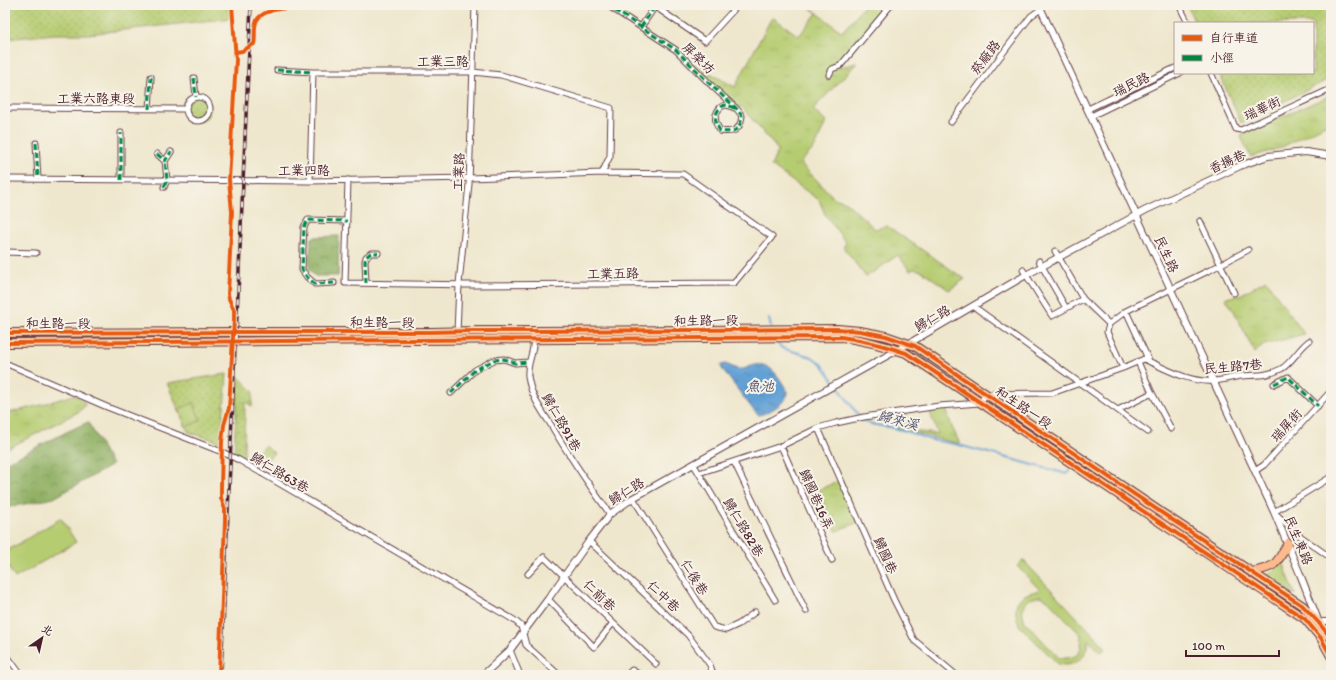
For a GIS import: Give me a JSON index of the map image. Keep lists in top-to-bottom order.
{
  "streets": {
    "main road": ["和生路一段", "民生東路"],
    "street": [
      "菸廠路",
      "屏榮坊",
      "工業三路",
      "瑞民路",
      "工業六路東段",
      "瑞華街",
      "香揚巷",
      "工業四路",
      "工業路",
      "民生路",
      "工業五路",
      "歸仁路",
      "民生路7巷",
      "歸仁路91巷",
      "瑞屏街",
      "歸仁路63巷",
      "歸國巷16弄",
      "歸仁路82巷",
      "歸國巷",
      "仁後巷",
      "仁前巷",
      "仁中巷"
    ]
  },
  "crossings": [
    ["菸廠路", "民生路"],
    ["工業三路", "工業四路"],
    ["工業三路", "工業路"],
    ["工業三路", "工業五路"],
    ["瑞民路", "民生路"],
    ["香揚巷", "民生路"],
    ["香揚巷", "歸仁路"],
    ["工業四路", "工業路"],
    ["工業四路", "工業五路"],
    ["工業路", "工業五路"],
    ["工業路", "和生路一段"],
    ["民生路", "歸仁路"],
    ["民生路", "民生路7巷"],
    ["民生路", "瑞屏街"],
    ["民生路", "民生東路"],
    ["歸仁路", "和生路一段"],
    ["歸仁路", "歸仁路91巷"],
    ["歸仁路", "歸仁路63巷"],
    ["歸仁路", "歸仁路82巷"],
    ["歸仁路", "仁後巷"],
    ["歸仁路", "仁前巷"],
    ["歸仁路", "仁中巷"],
    ["和生路一段", "民生路7巷"],
    ["和生路一段", "歸仁路91巷"],
    ["和生路一段", "民生東路"]
  ],
  "water": ["魚池", "歸來溪"],
  "legend": ["自行車道", "小徑"],
  "scale_bar": "100 m",
  "north": "top right"
}
